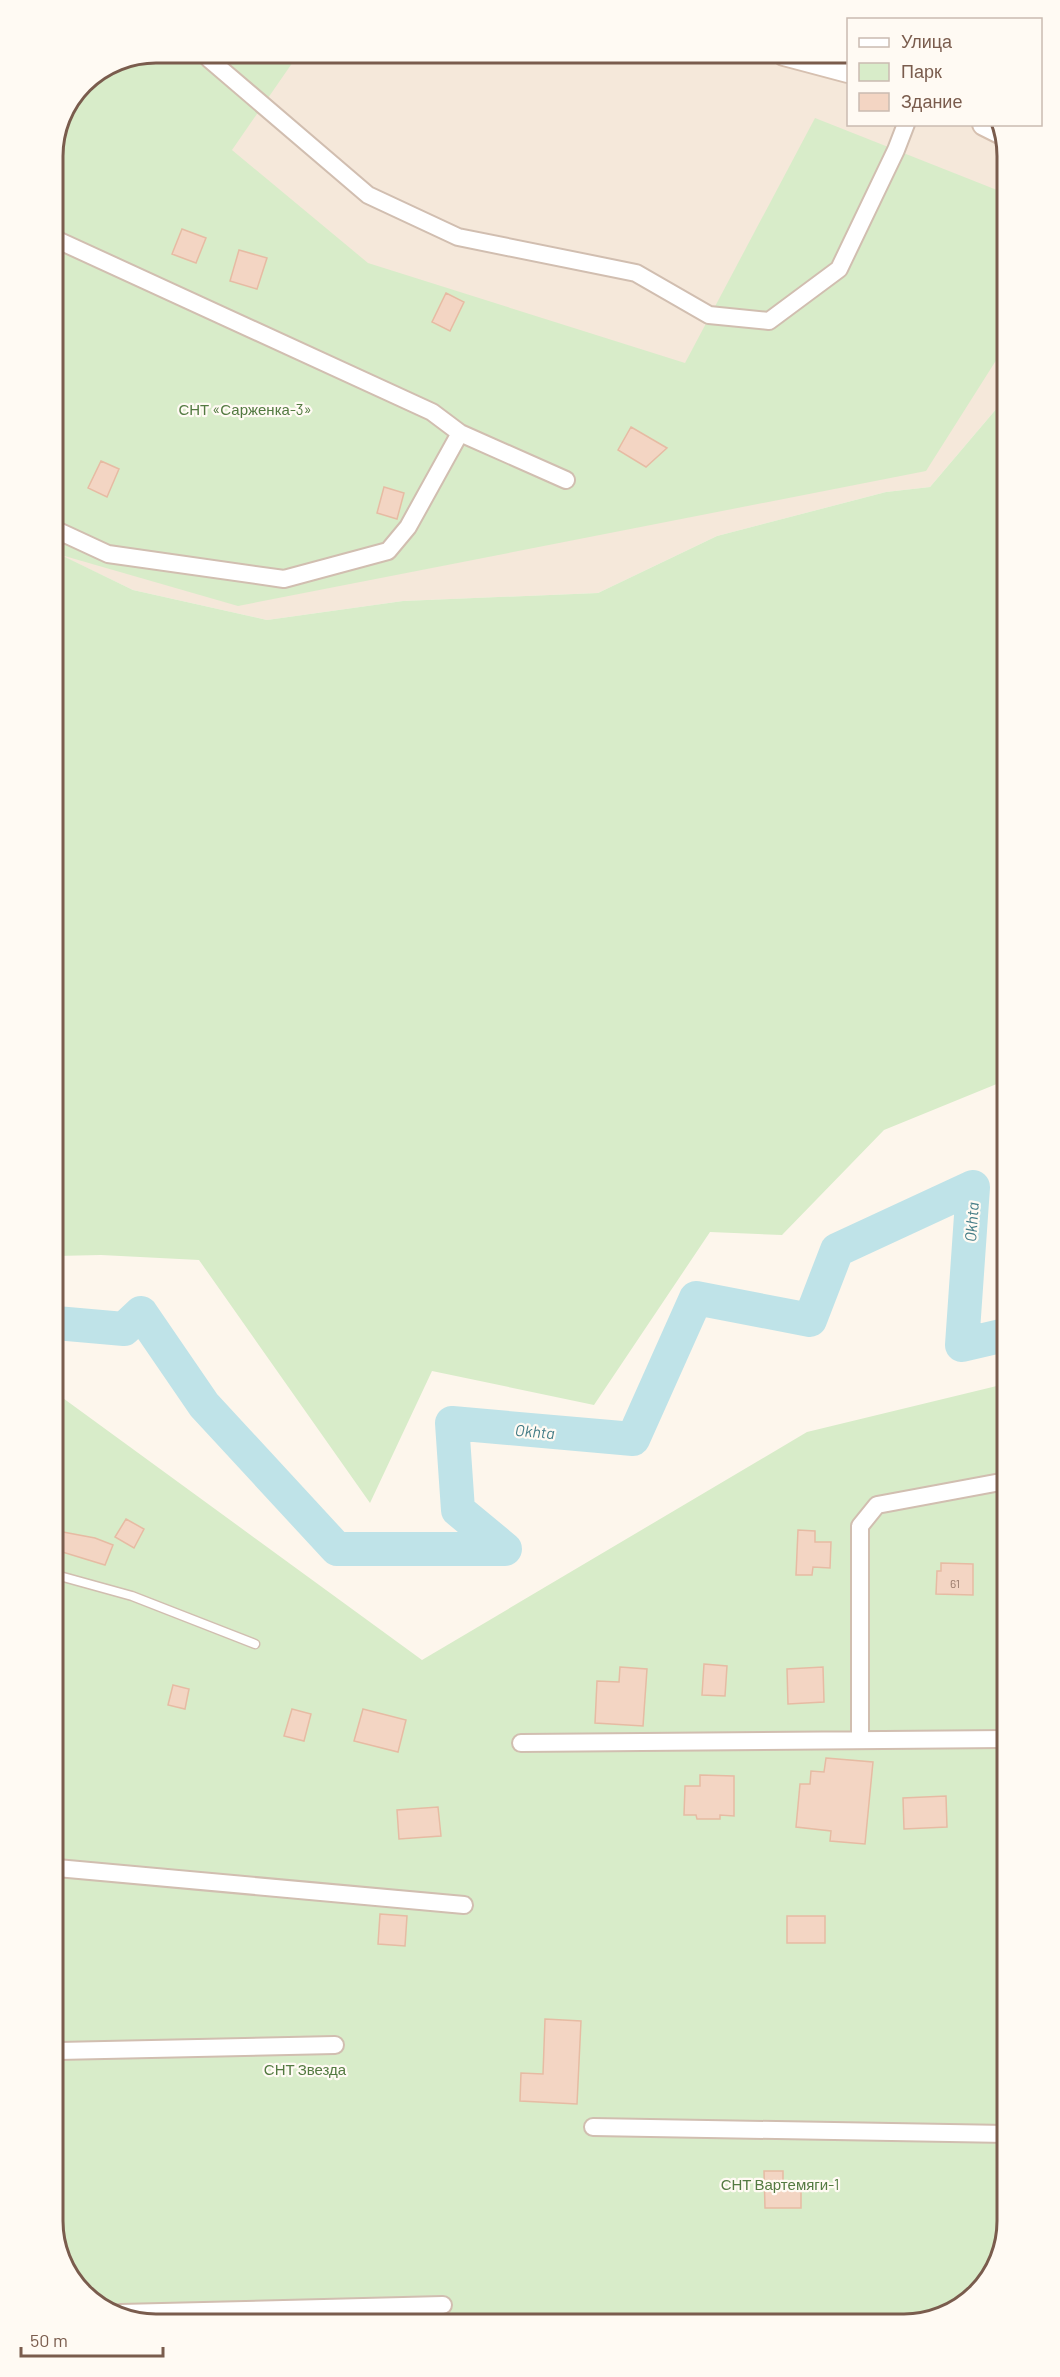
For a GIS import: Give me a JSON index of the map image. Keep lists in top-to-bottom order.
{
  "water": ["Okhta"],
  "parks": ["СНТ «Сарженка-3»", "СНТ Звезда", "СНТ Вартемяги-1"],
  "house_numbers": ["61"],
  "legend": ["Улица", "Парк", "Здание"],
  "scale_bar": "50 m"
}
